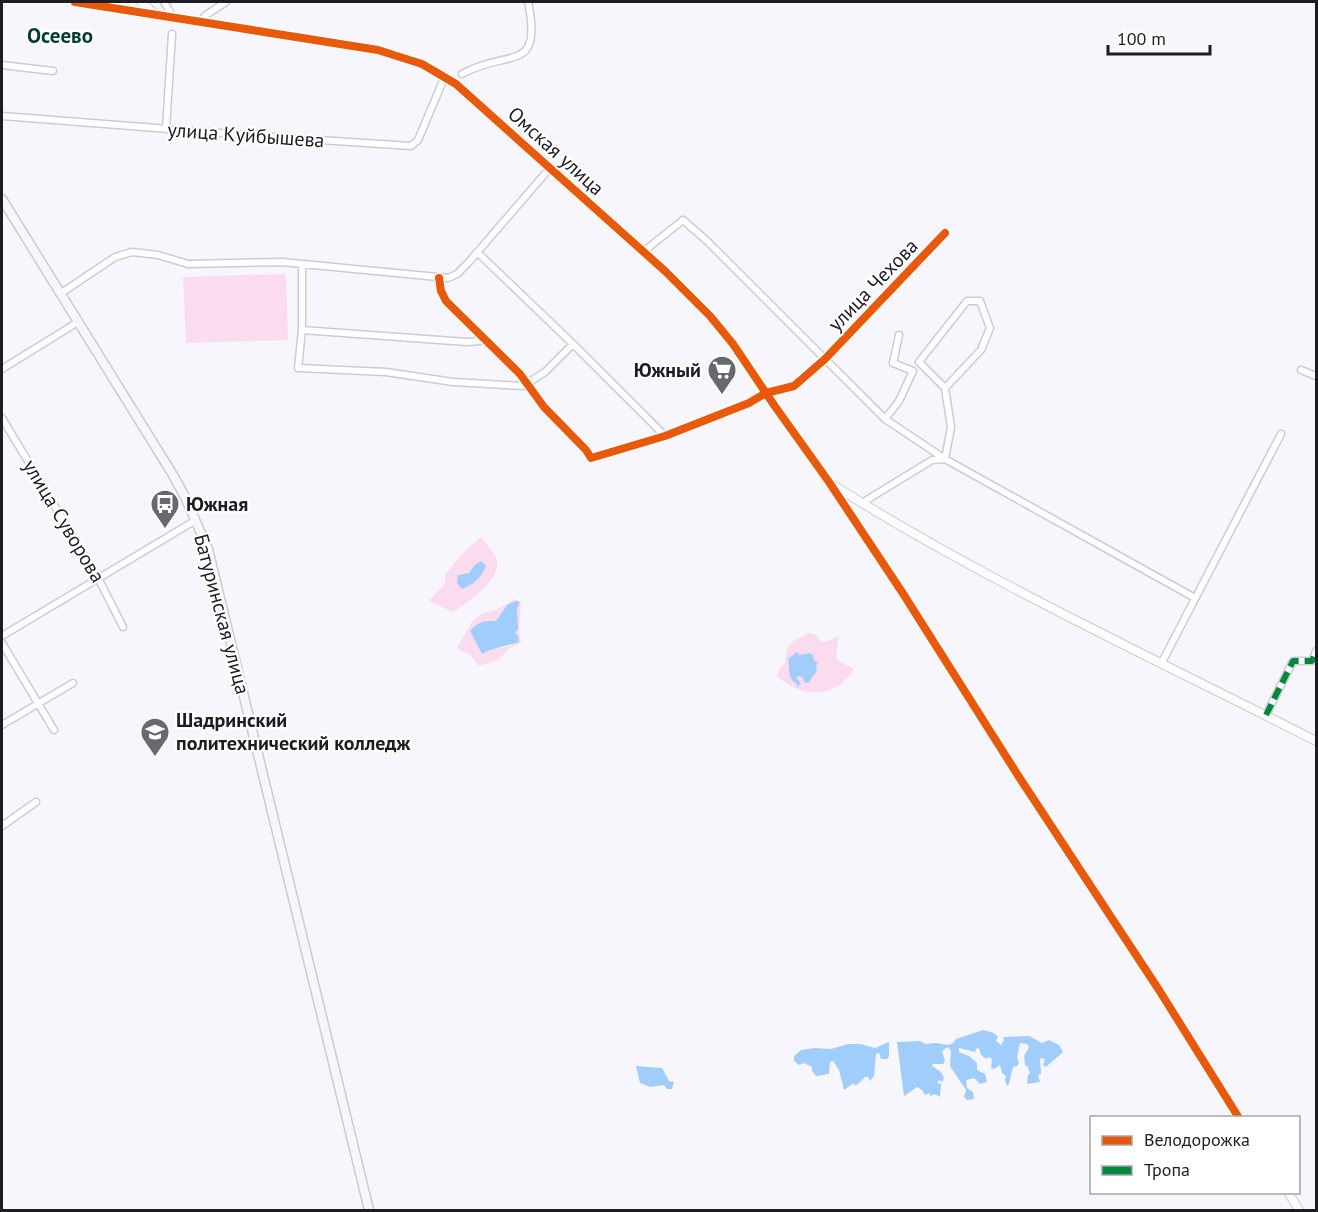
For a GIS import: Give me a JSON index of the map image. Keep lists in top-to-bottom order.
{
  "streets": {
    "main road": ["Батуринская улица"],
    "street": [
      "улица Куйбышева",
      "Омская улица",
      "улица Чехова",
      "улица Суворова"
    ]
  },
  "crossings": [
    ["улица Куйбышева", "Омская улица"],
    ["Омская улица", "улица Чехова"]
  ],
  "districts": ["Осеево"],
  "places": {
    "supermarket": ["Южный"],
    "bus stop": ["Южная"],
    "school or university": ["Шадринский политехнический колледж"]
  },
  "legend": ["Велодорожка", "Тропа"],
  "scale_bar": "100 m"
}
